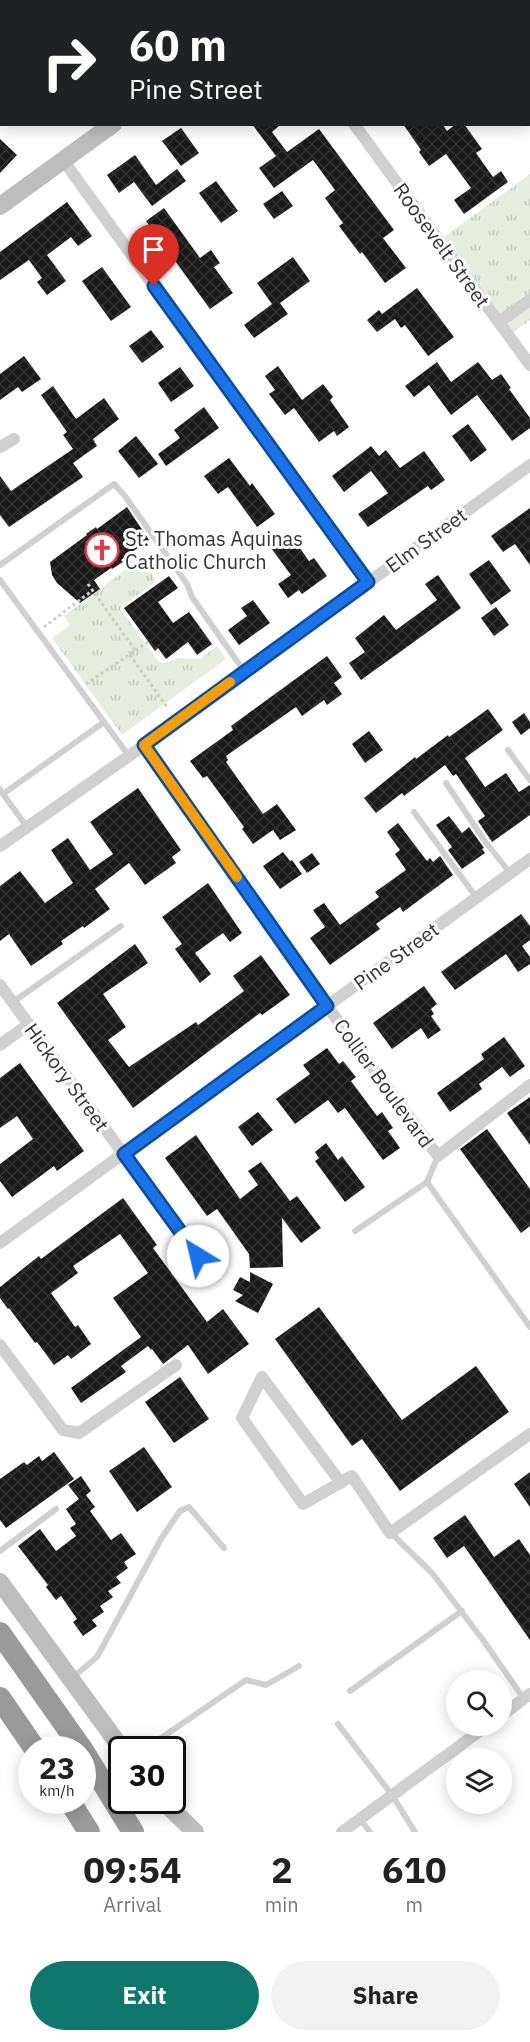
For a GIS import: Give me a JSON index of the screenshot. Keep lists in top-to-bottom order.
{
  "streets": {
    "street": [
      "Roosevelt Street",
      "Elm Street",
      "Pine Street",
      "Hickory Street",
      "Collier Boulevard"
    ]
  },
  "crossings": [
    ["Elm Street", "Collier Boulevard"],
    ["Pine Street", "Hickory Street"],
    ["Pine Street", "Collier Boulevard"]
  ],
  "places": {
    "church": ["St. Thomas Aquinas Catholic Church"]
  },
  "page": {
    "turn": ["60 m", "Pine Street"],
    "speed": "23 km/h",
    "limit": "30",
    "eta": [
      "09:54",
      "Arrival",
      "2",
      "min",
      "610",
      "m"
    ],
    "buttons": ["Exit", "Share"]
  }
}
